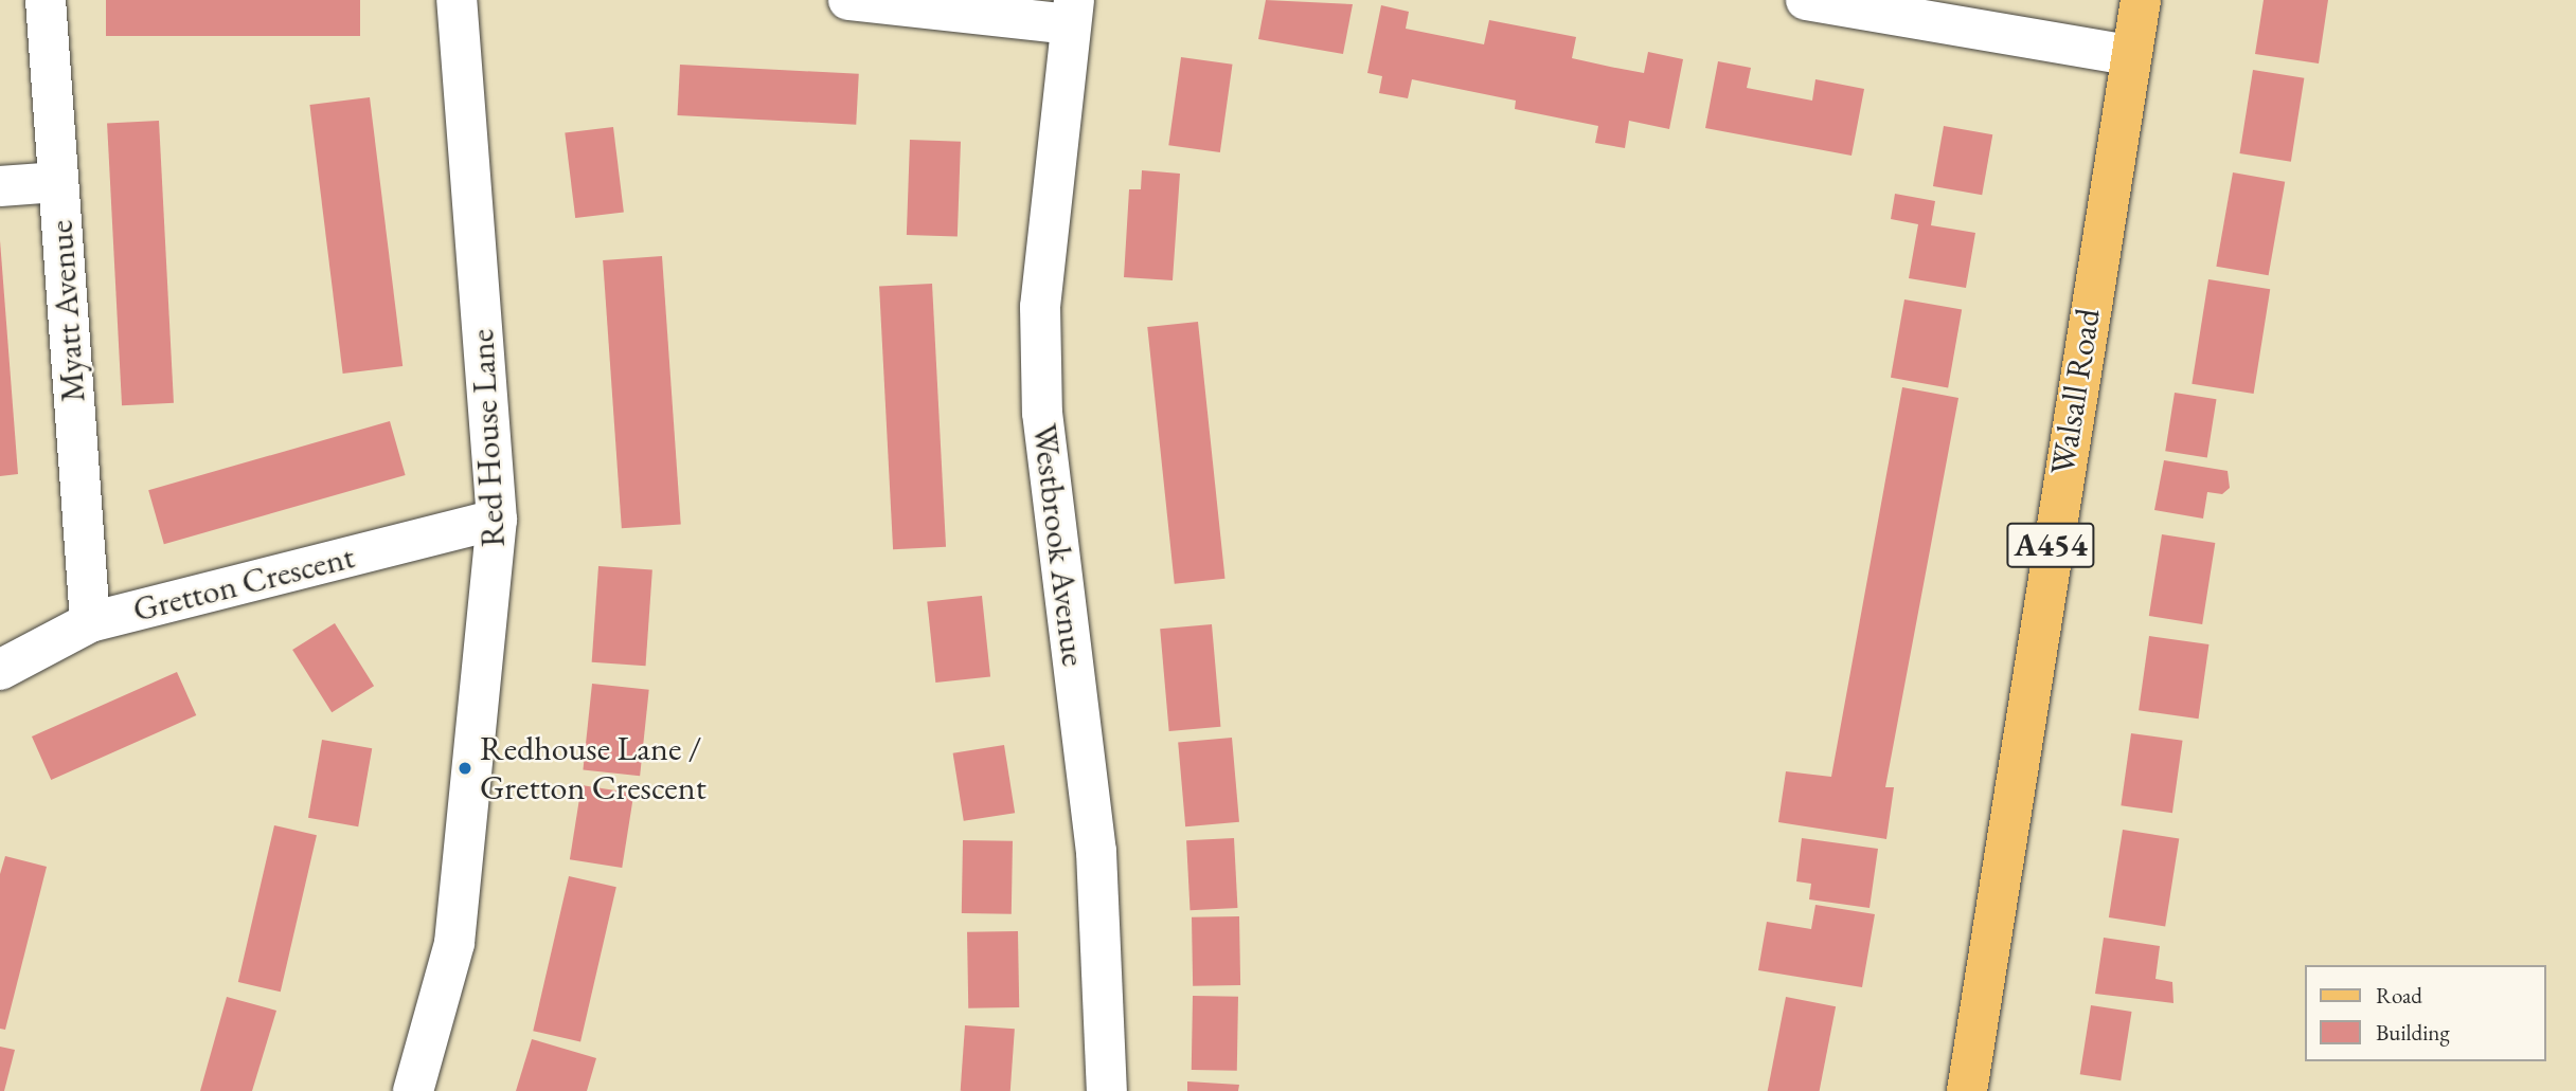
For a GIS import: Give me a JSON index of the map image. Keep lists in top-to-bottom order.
{
  "streets": {
    "main road": ["Walsall Road", "A454"],
    "street": [
      "Myatt Avenue",
      "Red House Lane",
      "Westbrook Avenue",
      "Gretton Crescent"
    ]
  },
  "crossings": [
    ["Myatt Avenue", "Gretton Crescent"],
    ["Red House Lane", "Gretton Crescent"]
  ],
  "places": ["Redhouse Lane / Gretton Crescent"],
  "legend": ["Road", "Building"]
}
